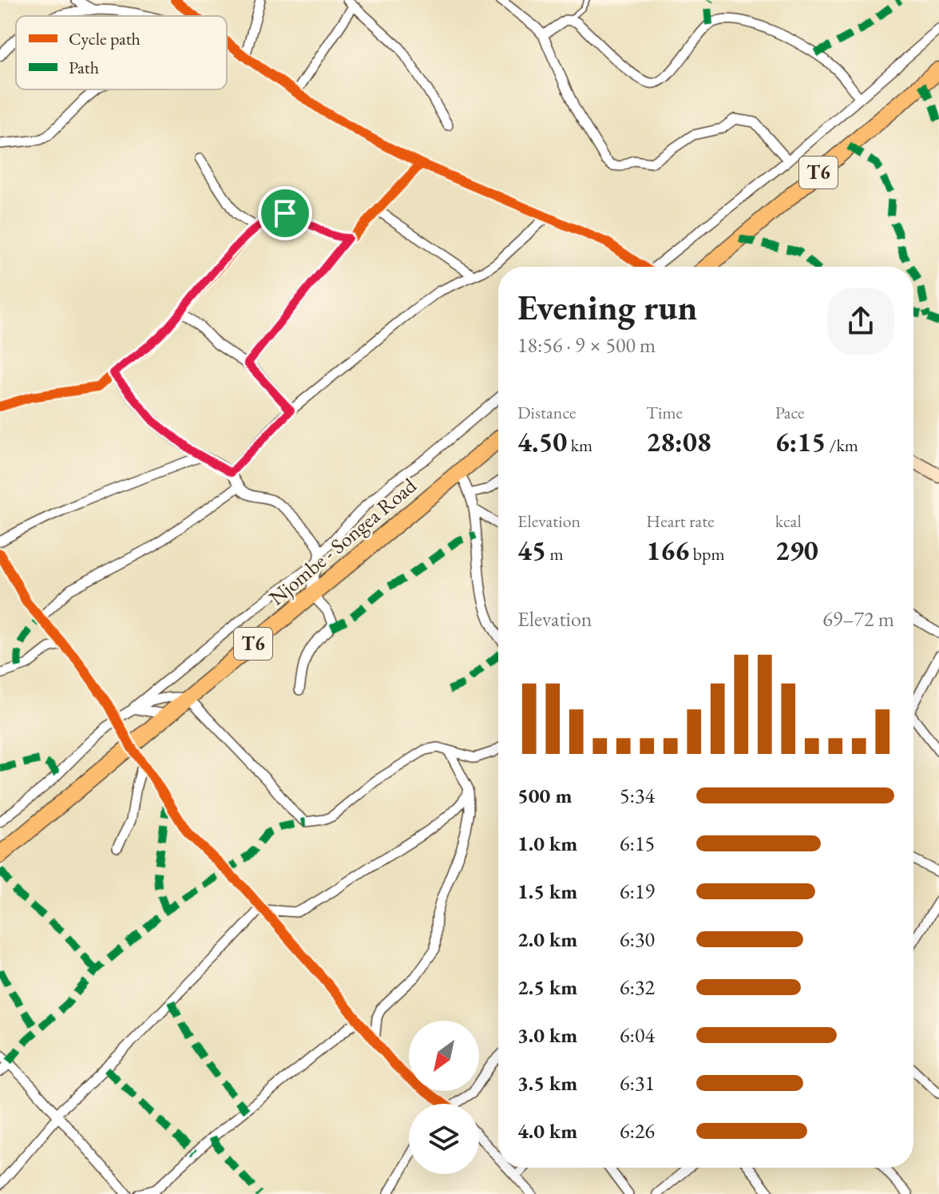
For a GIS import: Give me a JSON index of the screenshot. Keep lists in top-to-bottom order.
{
  "streets": {
    "highway": ["T6", "Njombe - Songea Road"]
  },
  "legend": ["Cycle path", "Path"],
  "north": "bottom left",
  "page": {
    "heading": ["Evening run", "18:56 · 9 × 500 m"],
    "stats": [
      ["Distance", "4.50 km"],
      ["Time", "28:08"],
      ["Pace", "6:15 /km"],
      ["Elevation", "45 m"],
      ["Heart rate", "166 bpm"],
      ["kcal", "290"]
    ],
    "chart": ["Elevation", "69–72 m"],
    "list": [
      {
        "name": "500 m",
        "note": "5:34"
      },
      {
        "name": "1.0 km",
        "note": "6:15"
      },
      {
        "name": "1.5 km",
        "note": "6:19"
      },
      {
        "name": "2.0 km",
        "note": "6:30"
      },
      {
        "name": "2.5 km",
        "note": "6:32"
      },
      {
        "name": "3.0 km",
        "note": "6:04"
      },
      {
        "name": "3.5 km",
        "note": "6:31"
      },
      {
        "name": "4.0 km",
        "note": "6:26"
      }
    ]
  }
}
